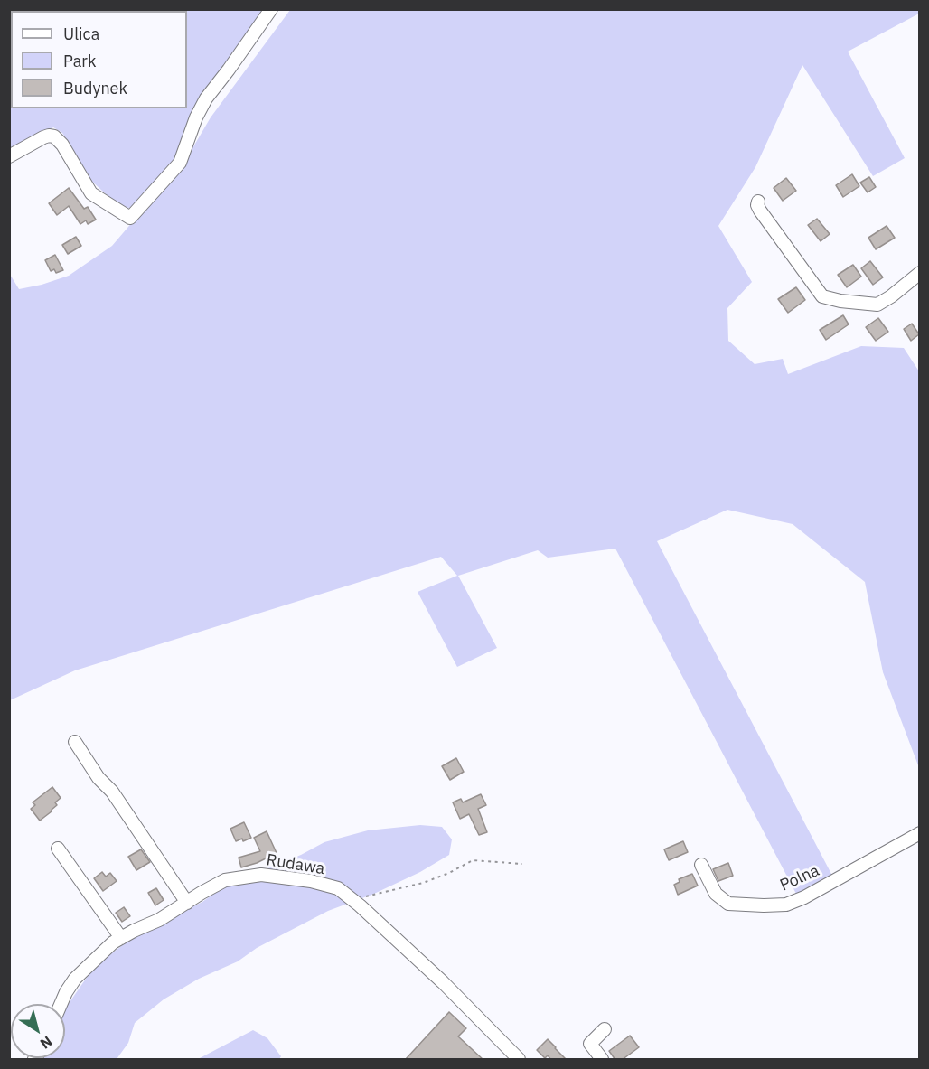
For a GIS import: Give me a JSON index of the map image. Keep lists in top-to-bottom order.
{
  "streets": {
    "street": ["Rudawa", "Polna"]
  },
  "legend": ["Ulica", "Park", "Budynek"],
  "north": "bottom right"
}
